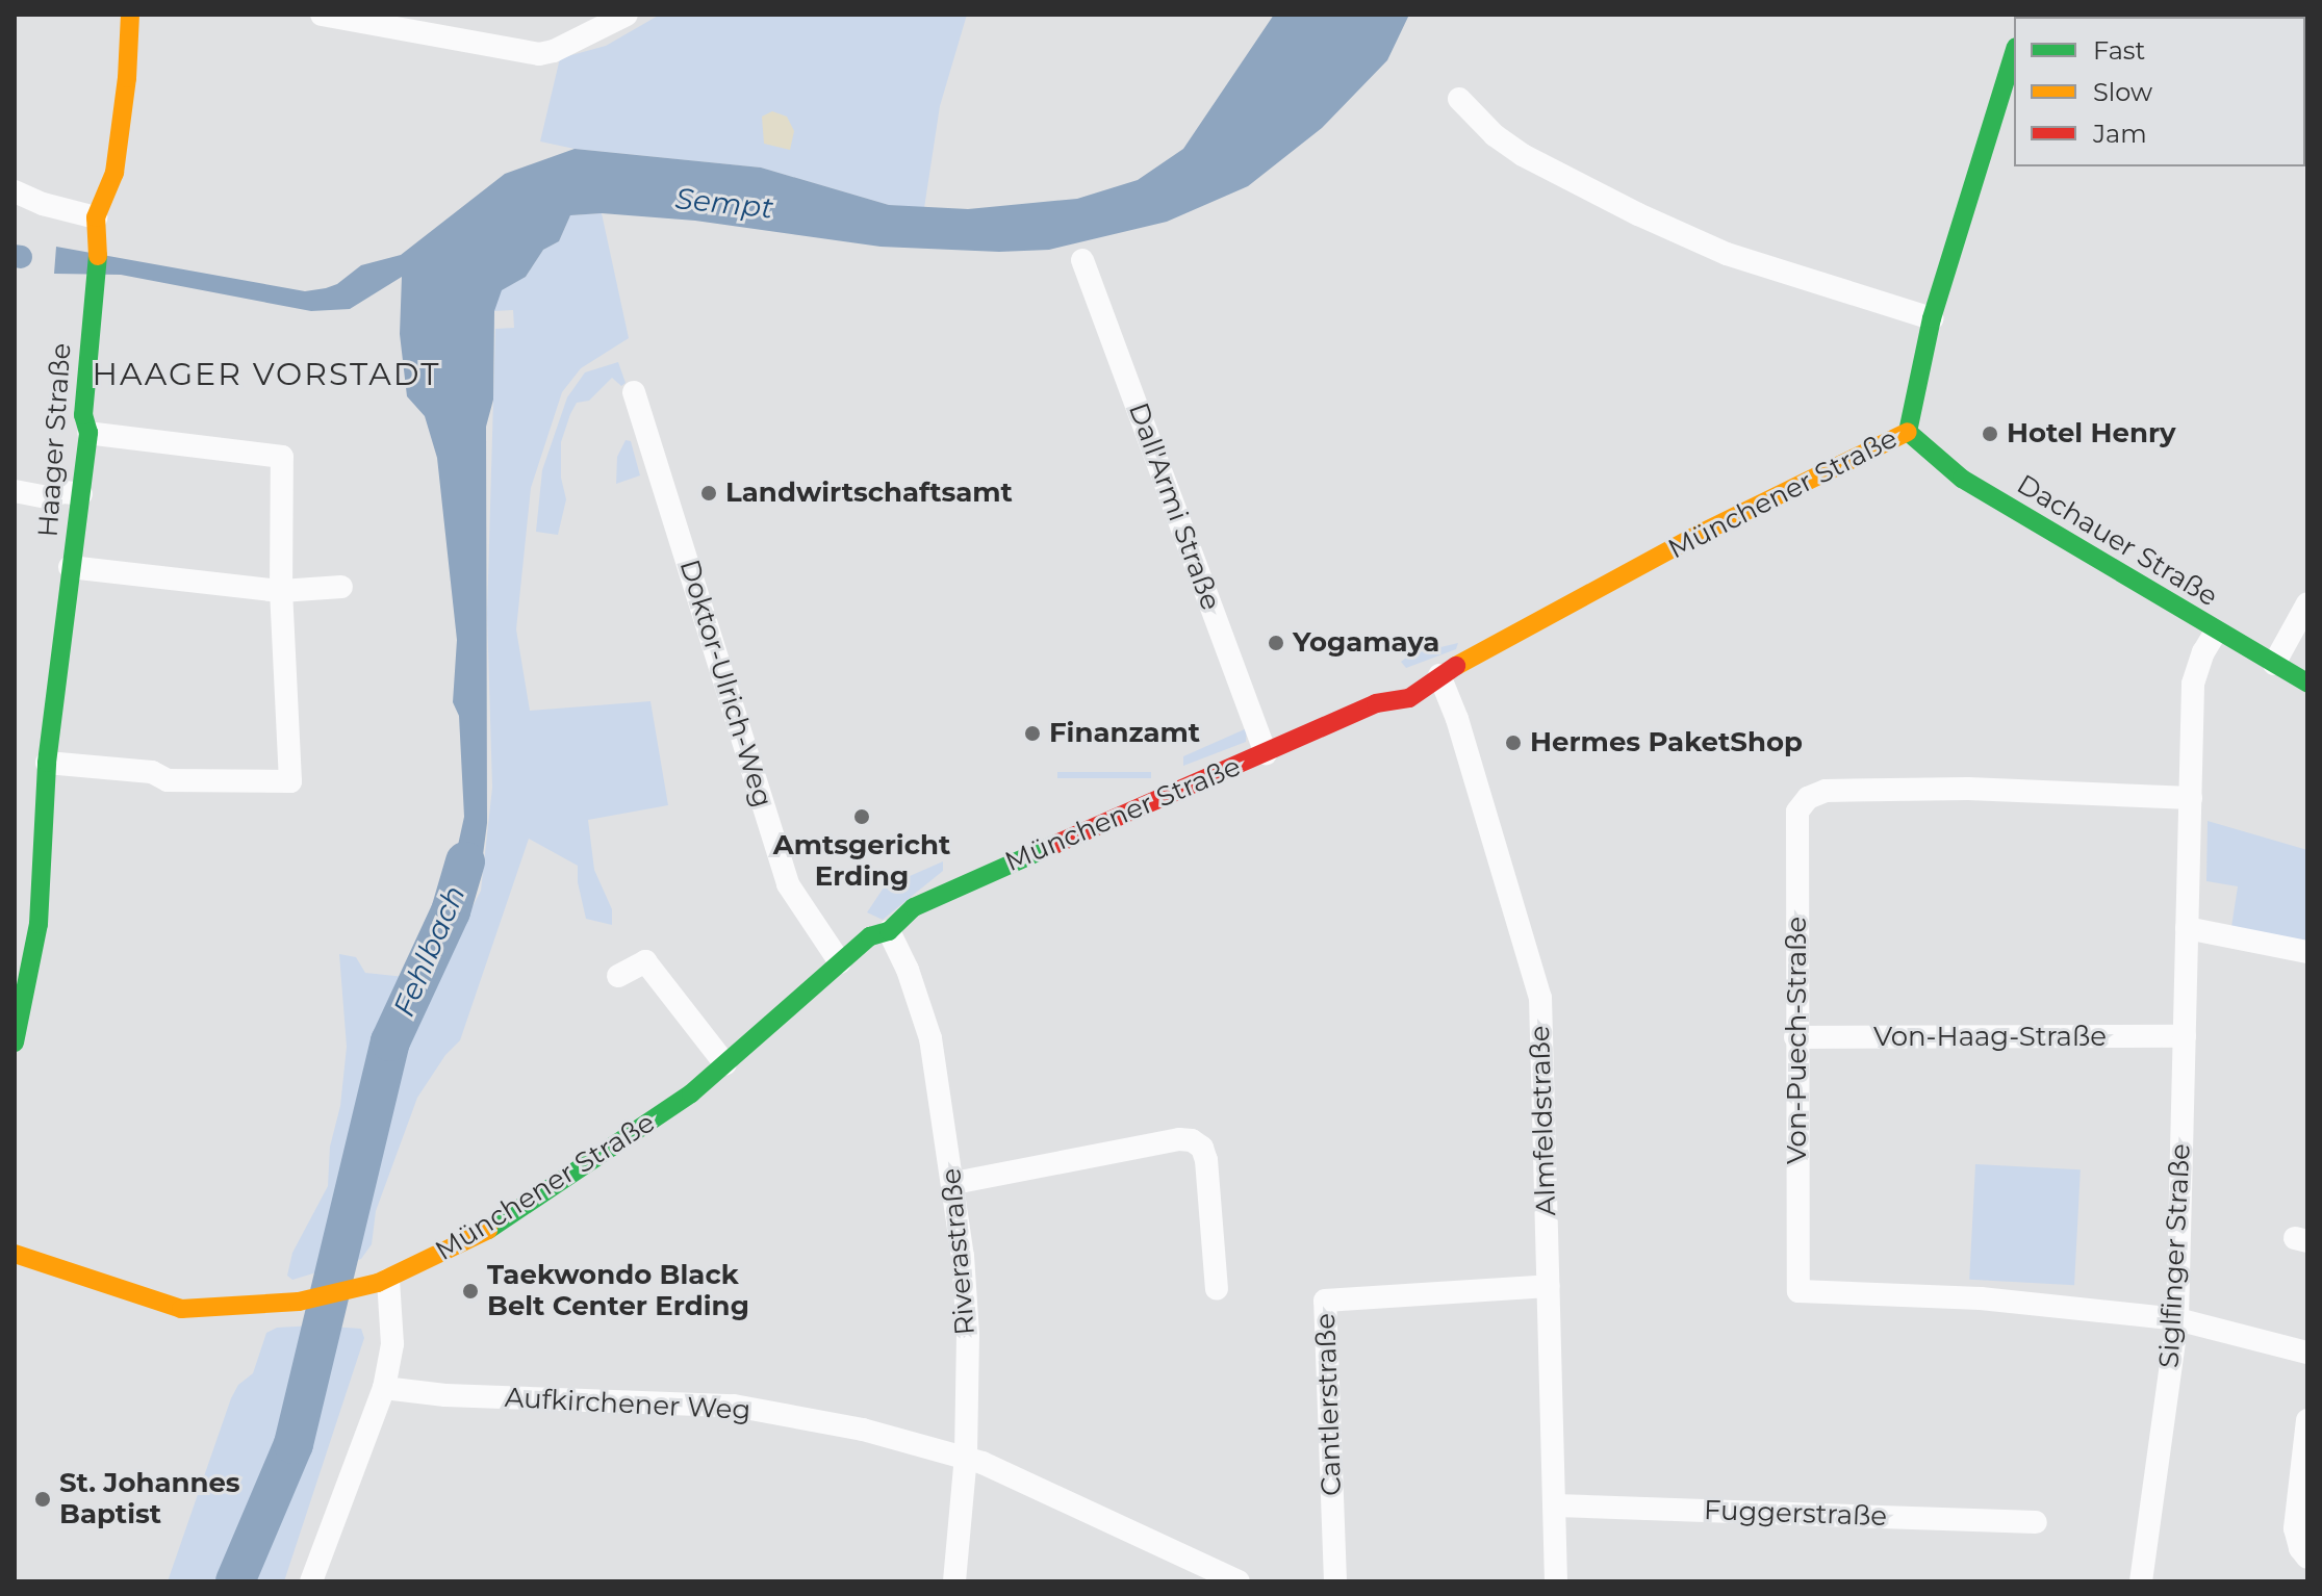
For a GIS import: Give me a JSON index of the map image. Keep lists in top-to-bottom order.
{
  "streets": {
    "street": [
      "Haager Straße",
      "Münchener Straße",
      "Dall'Armi Straße",
      "Dachauer Straße",
      "Doktor-Ulrich-Weg",
      "Von-Haag-Straße",
      "Von-Puech-Straße",
      "Almfeldstraße",
      "Riverastraße",
      "Siglfinger Straße",
      "Aufkirchener Weg",
      "Cantlerstraße",
      "Fuggerstraße"
    ]
  },
  "crossings": [
    ["Münchener Straße", "Dall'Armi Straße"],
    ["Münchener Straße", "Dachauer Straße"],
    ["Münchener Straße", "Doktor-Ulrich-Weg"],
    ["Münchener Straße", "Almfeldstraße"],
    ["Münchener Straße", "Riverastraße"],
    ["Dachauer Straße", "Siglfinger Straße"],
    ["Von-Haag-Straße", "Von-Puech-Straße"],
    ["Von-Haag-Straße", "Siglfinger Straße"],
    ["Von-Puech-Straße", "Siglfinger Straße"],
    ["Almfeldstraße", "Cantlerstraße"],
    ["Almfeldstraße", "Fuggerstraße"],
    ["Riverastraße", "Aufkirchener Weg"]
  ],
  "districts": ["HAAGER VORSTADT"],
  "water": ["Sempt", "Fehlbach"],
  "places": [
    "Hotel Henry",
    "Landwirtschaftsamt",
    "Yogamaya",
    "Finanzamt",
    "Hermes PaketShop",
    "Amtsgericht Erding",
    "Taekwondo Black Belt Center Erding",
    "St. Johannes Baptist"
  ],
  "legend": ["Fast", "Slow", "Jam"]
}
